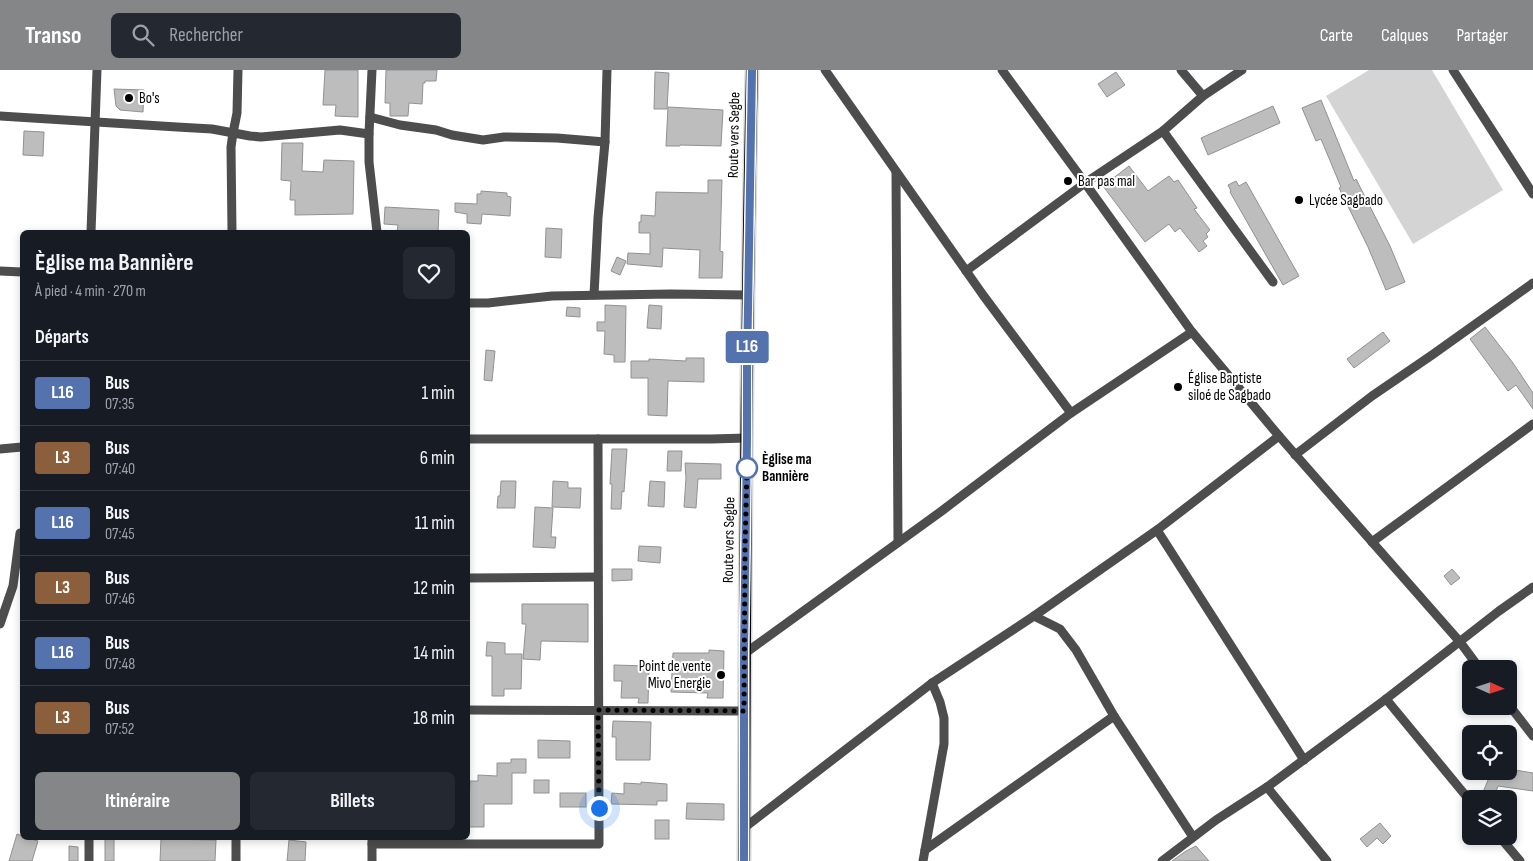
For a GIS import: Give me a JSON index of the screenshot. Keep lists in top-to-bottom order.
{
  "streets": {
    "main road": ["Route vers Segbe"]
  },
  "places": [
    "Bo's",
    "Bar pas mal",
    "Lycée Sagbado",
    "Église Baptiste siloé de Sagbado",
    "Èglise ma Bannière",
    "Point de vente Mivo Energie"
  ],
  "lines": ["bus line L16"],
  "north": "right",
  "page": {
    "header": "Transo",
    "search": "Rechercher",
    "nav": ["Carte", "Calques", "Partager"],
    "on_map": "L16",
    "heading": [
      ["Èglise ma Bannière", "À pied · 4 min · 270 m"],
      "Départs"
    ],
    "list": [
      {
        "mark": "L16",
        "name": "Bus",
        "note": "07:35",
        "value": "1 min"
      },
      {
        "mark": "L3",
        "name": "Bus",
        "note": "07:40",
        "value": "6 min"
      },
      {
        "mark": "L16",
        "name": "Bus",
        "note": "07:45",
        "value": "11 min"
      },
      {
        "mark": "L3",
        "name": "Bus",
        "note": "07:46",
        "value": "12 min"
      },
      {
        "mark": "L16",
        "name": "Bus",
        "note": "07:48",
        "value": "14 min"
      },
      {
        "mark": "L3",
        "name": "Bus",
        "note": "07:52",
        "value": "18 min"
      }
    ],
    "buttons": ["Itinéraire", "Billets"]
  }
}
